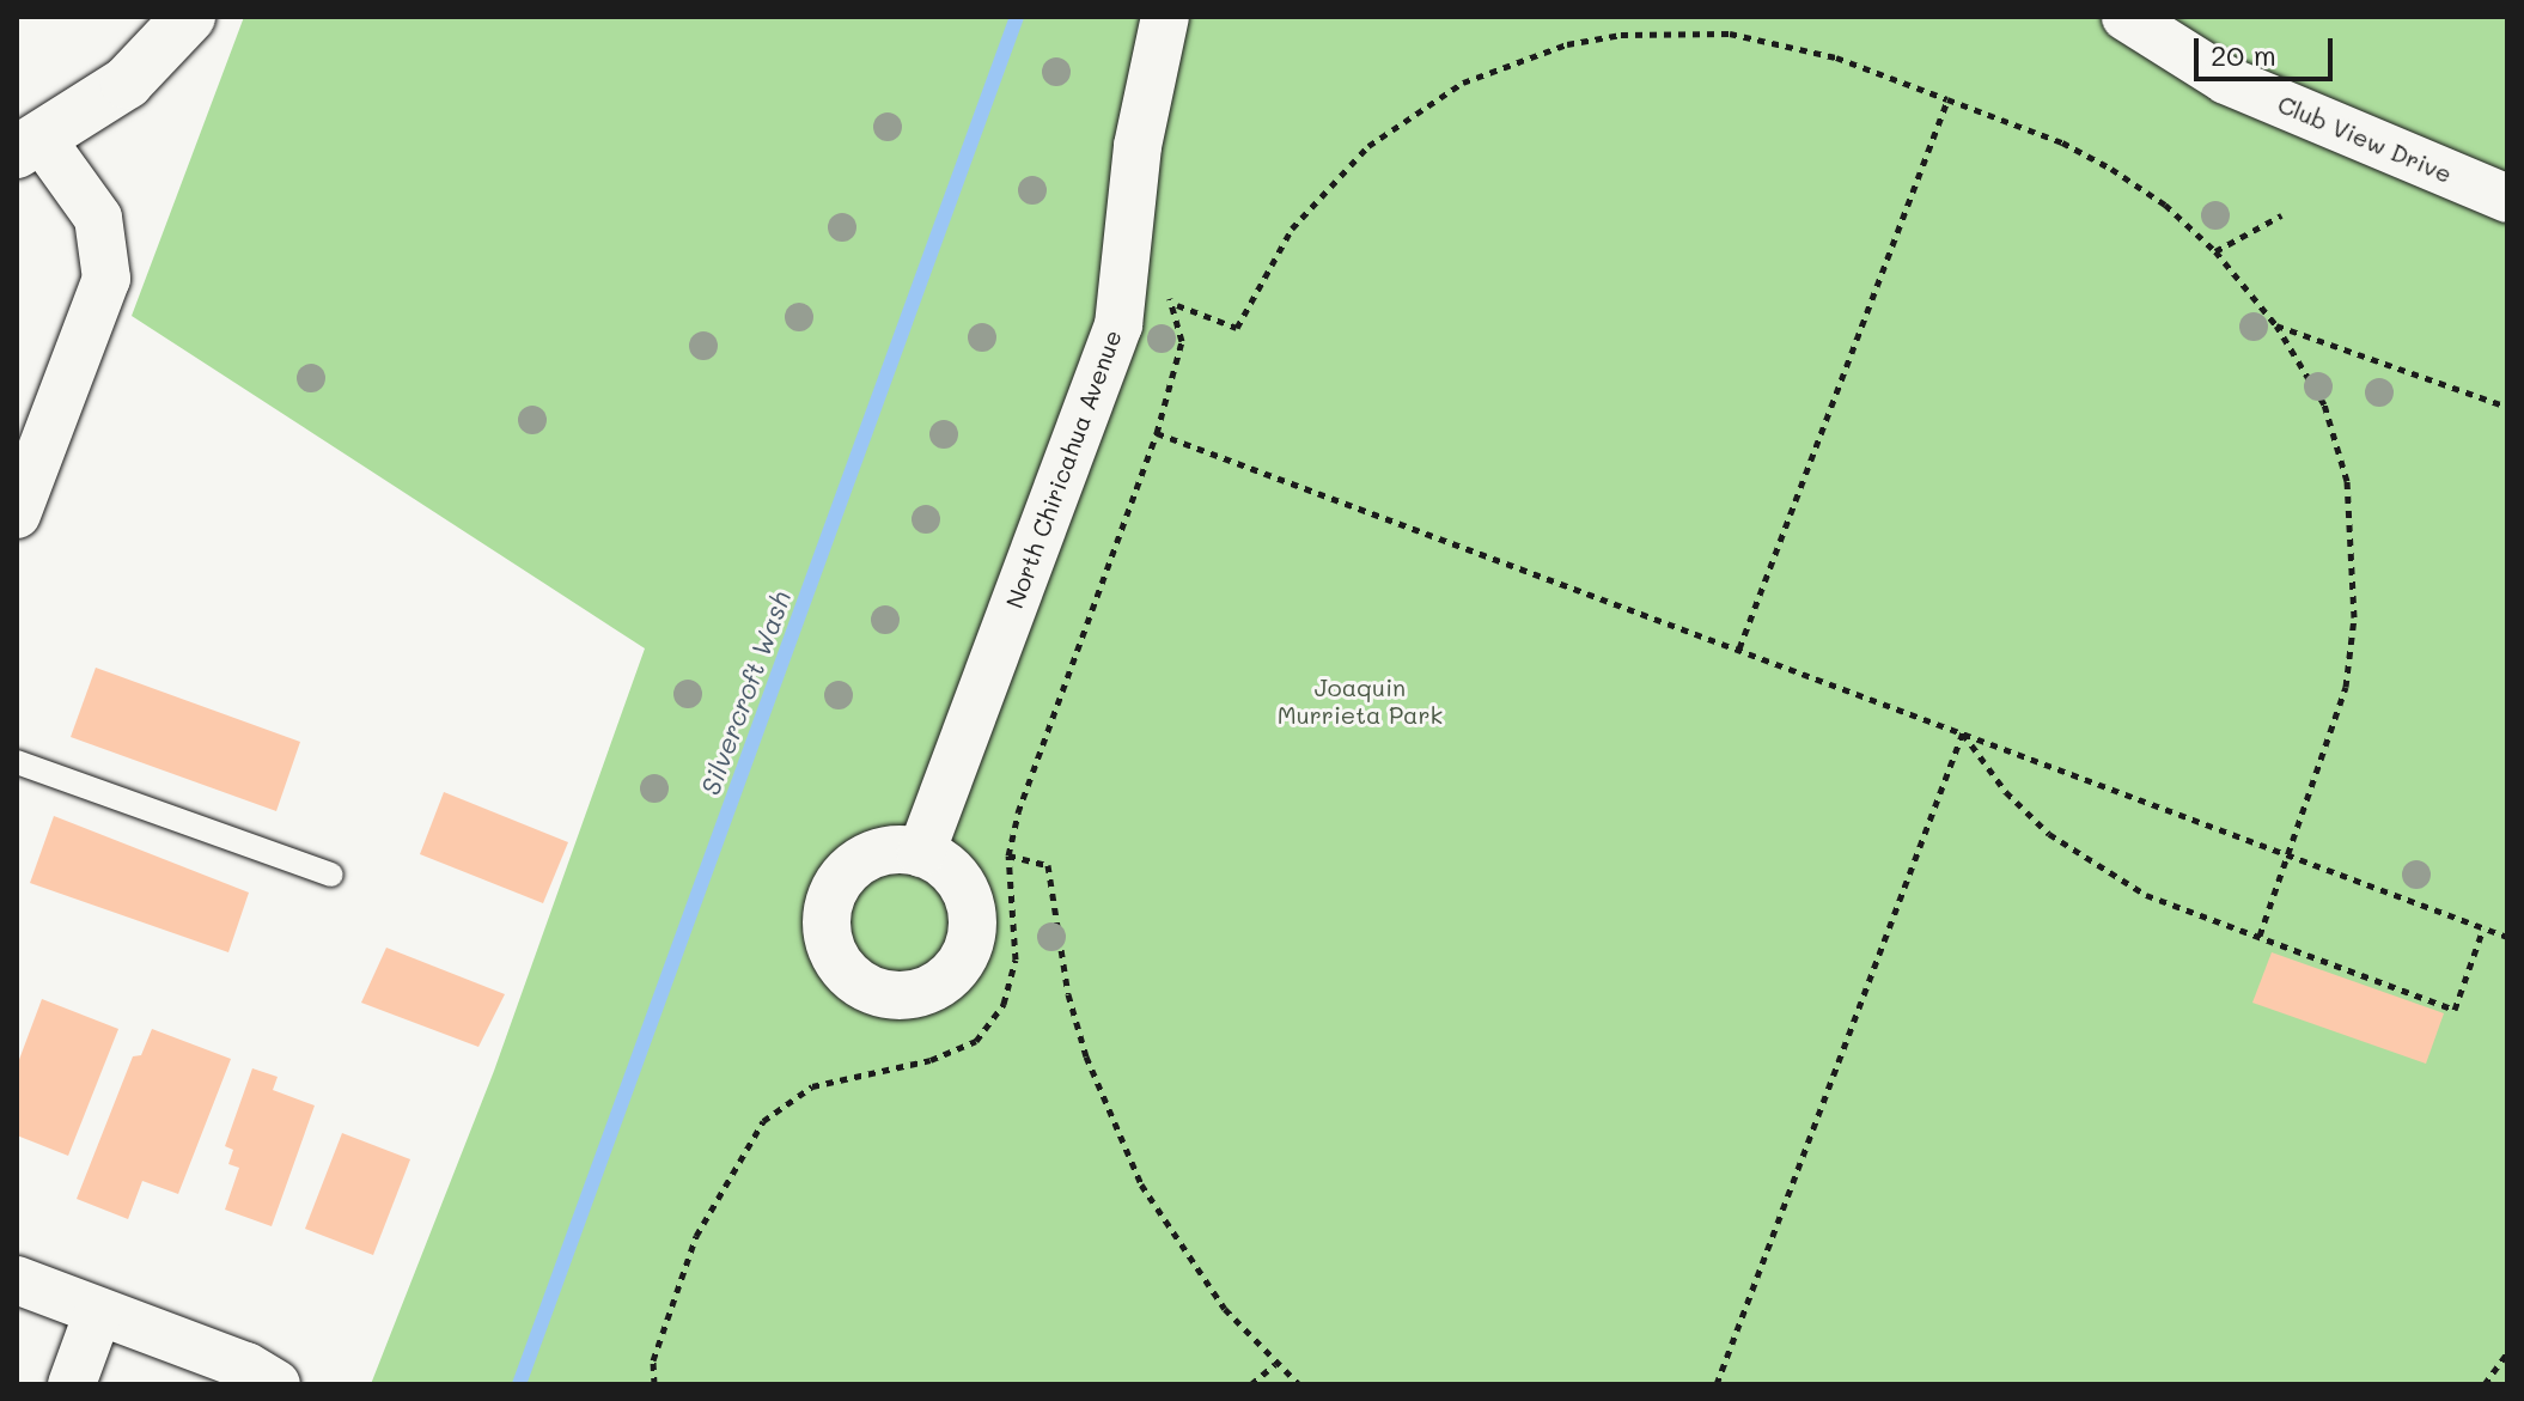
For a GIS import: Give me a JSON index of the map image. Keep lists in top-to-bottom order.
{
  "streets": {
    "street": ["Club View Drive", "North Chiricahua Avenue"]
  },
  "water": ["Silvercroft Wash"],
  "parks": ["Joaquin Murrieta Park"],
  "scale_bar": "20 m"
}
